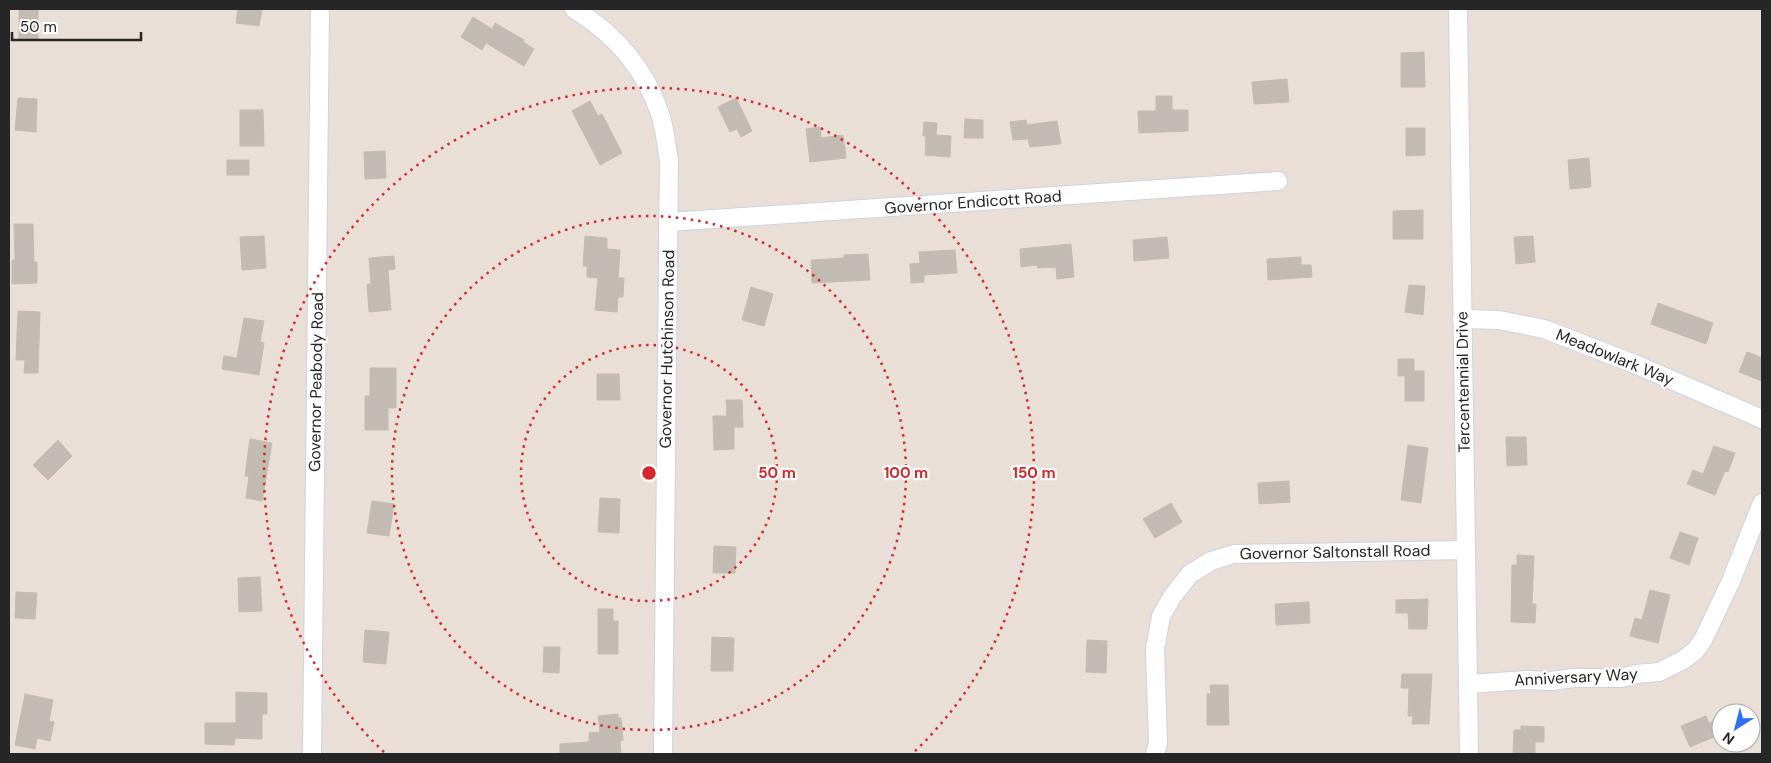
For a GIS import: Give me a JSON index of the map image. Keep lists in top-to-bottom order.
{
  "streets": {
    "street": [
      "Governor Endicott Road",
      "Governor Hutchinson Road",
      "Meadowlark Way",
      "Governor Peabody Road",
      "Tercentennial Drive",
      "Governor Saltonstall Road",
      "Anniversary Way"
    ]
  },
  "crossings": [
    ["Governor Endicott Road", "Governor Hutchinson Road"],
    ["Meadowlark Way", "Tercentennial Drive"],
    ["Tercentennial Drive", "Governor Saltonstall Road"],
    ["Tercentennial Drive", "Anniversary Way"]
  ],
  "scale_bar": "50 m",
  "north": "bottom left",
  "rings": ["50 m", "100 m", "150 m"]
}
